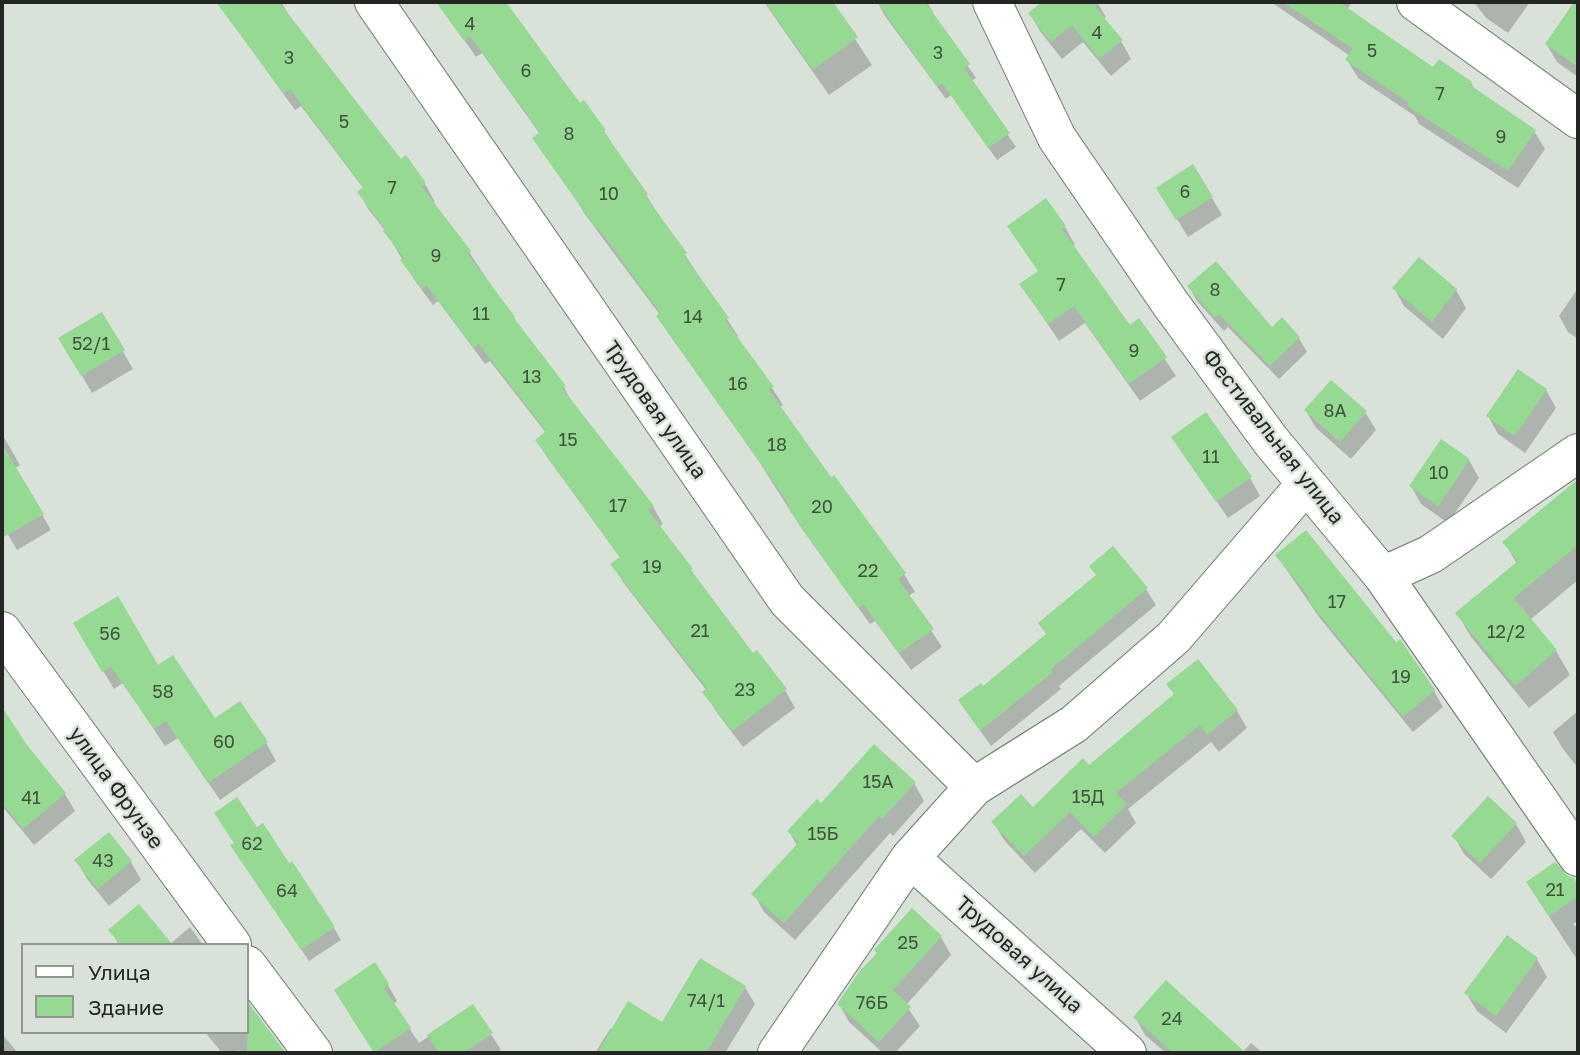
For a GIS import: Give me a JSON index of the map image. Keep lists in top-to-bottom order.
{
  "streets": {
    "street": ["Трудовая улица", "Фестивальная улица", "улица Фрунзе"]
  },
  "house_numbers": [
    "4",
    "4",
    "5",
    "3",
    "3",
    "6",
    "7",
    "5",
    "8",
    "9",
    "7",
    "6",
    "10",
    "9",
    "7",
    "8",
    "11",
    "14",
    "52/1",
    "9",
    "13",
    "16",
    "8А",
    "15",
    "18",
    "11",
    "10",
    "17",
    "20",
    "19",
    "22",
    "17",
    "21",
    "12/2",
    "56",
    "19",
    "23",
    "58",
    "60",
    "15А",
    "15Д",
    "41",
    "15Б",
    "62",
    "43",
    "21",
    "64",
    "25",
    "74/1",
    "76Б",
    "24"
  ],
  "legend": ["Улица", "Здание"]
}
